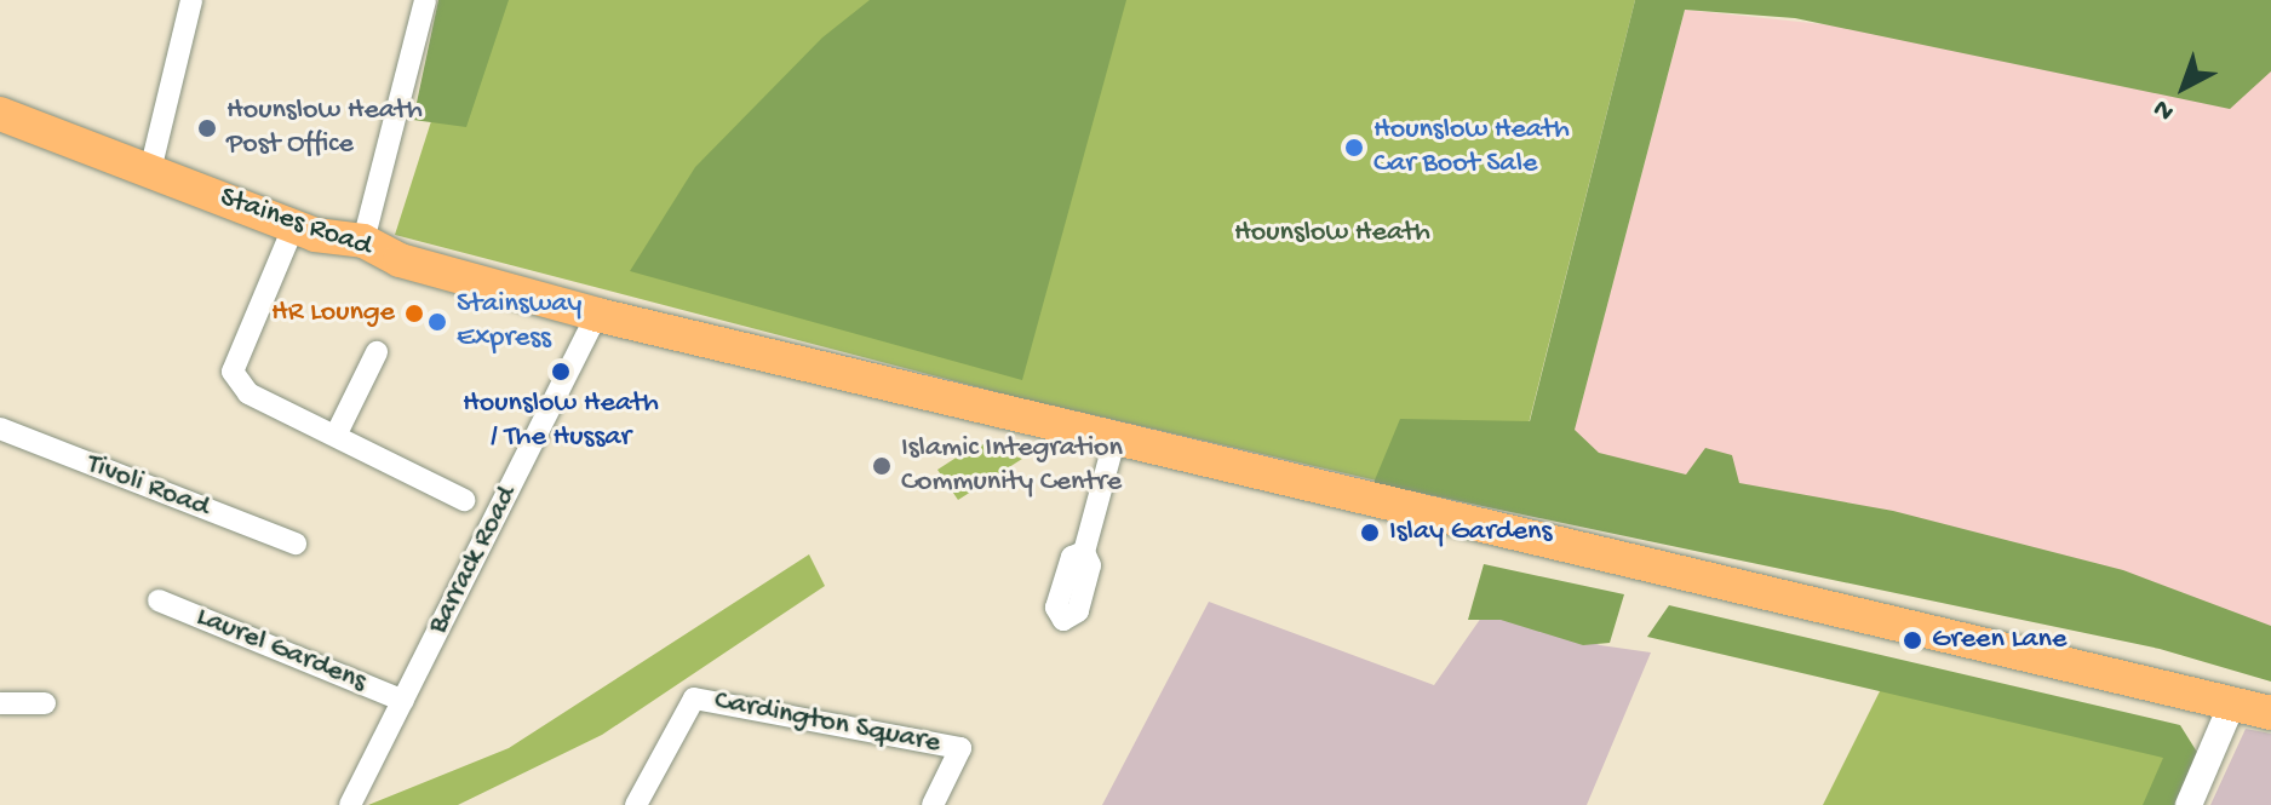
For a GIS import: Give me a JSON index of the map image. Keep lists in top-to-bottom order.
{
  "streets": {
    "main road": ["Staines Road"],
    "street": [
      "Tivoli Road",
      "Barrack Road",
      "Laurel Gardens",
      "Cardington Square"
    ]
  },
  "crossings": [
    ["Staines Road", "Barrack Road"],
    ["Barrack Road", "Laurel Gardens"]
  ],
  "parks": ["Hounslow Heath"],
  "places": [
    "Hounslow Heath Post Office",
    "Hounslow Heath Car Boot Sale",
    "HR Lounge",
    "Stainsway Express",
    "Hounslow Heath / The Hussar",
    "Islamic Integration Community Centre",
    "Islay Gardens",
    "Green Lane"
  ],
  "north": "bottom left"
}
